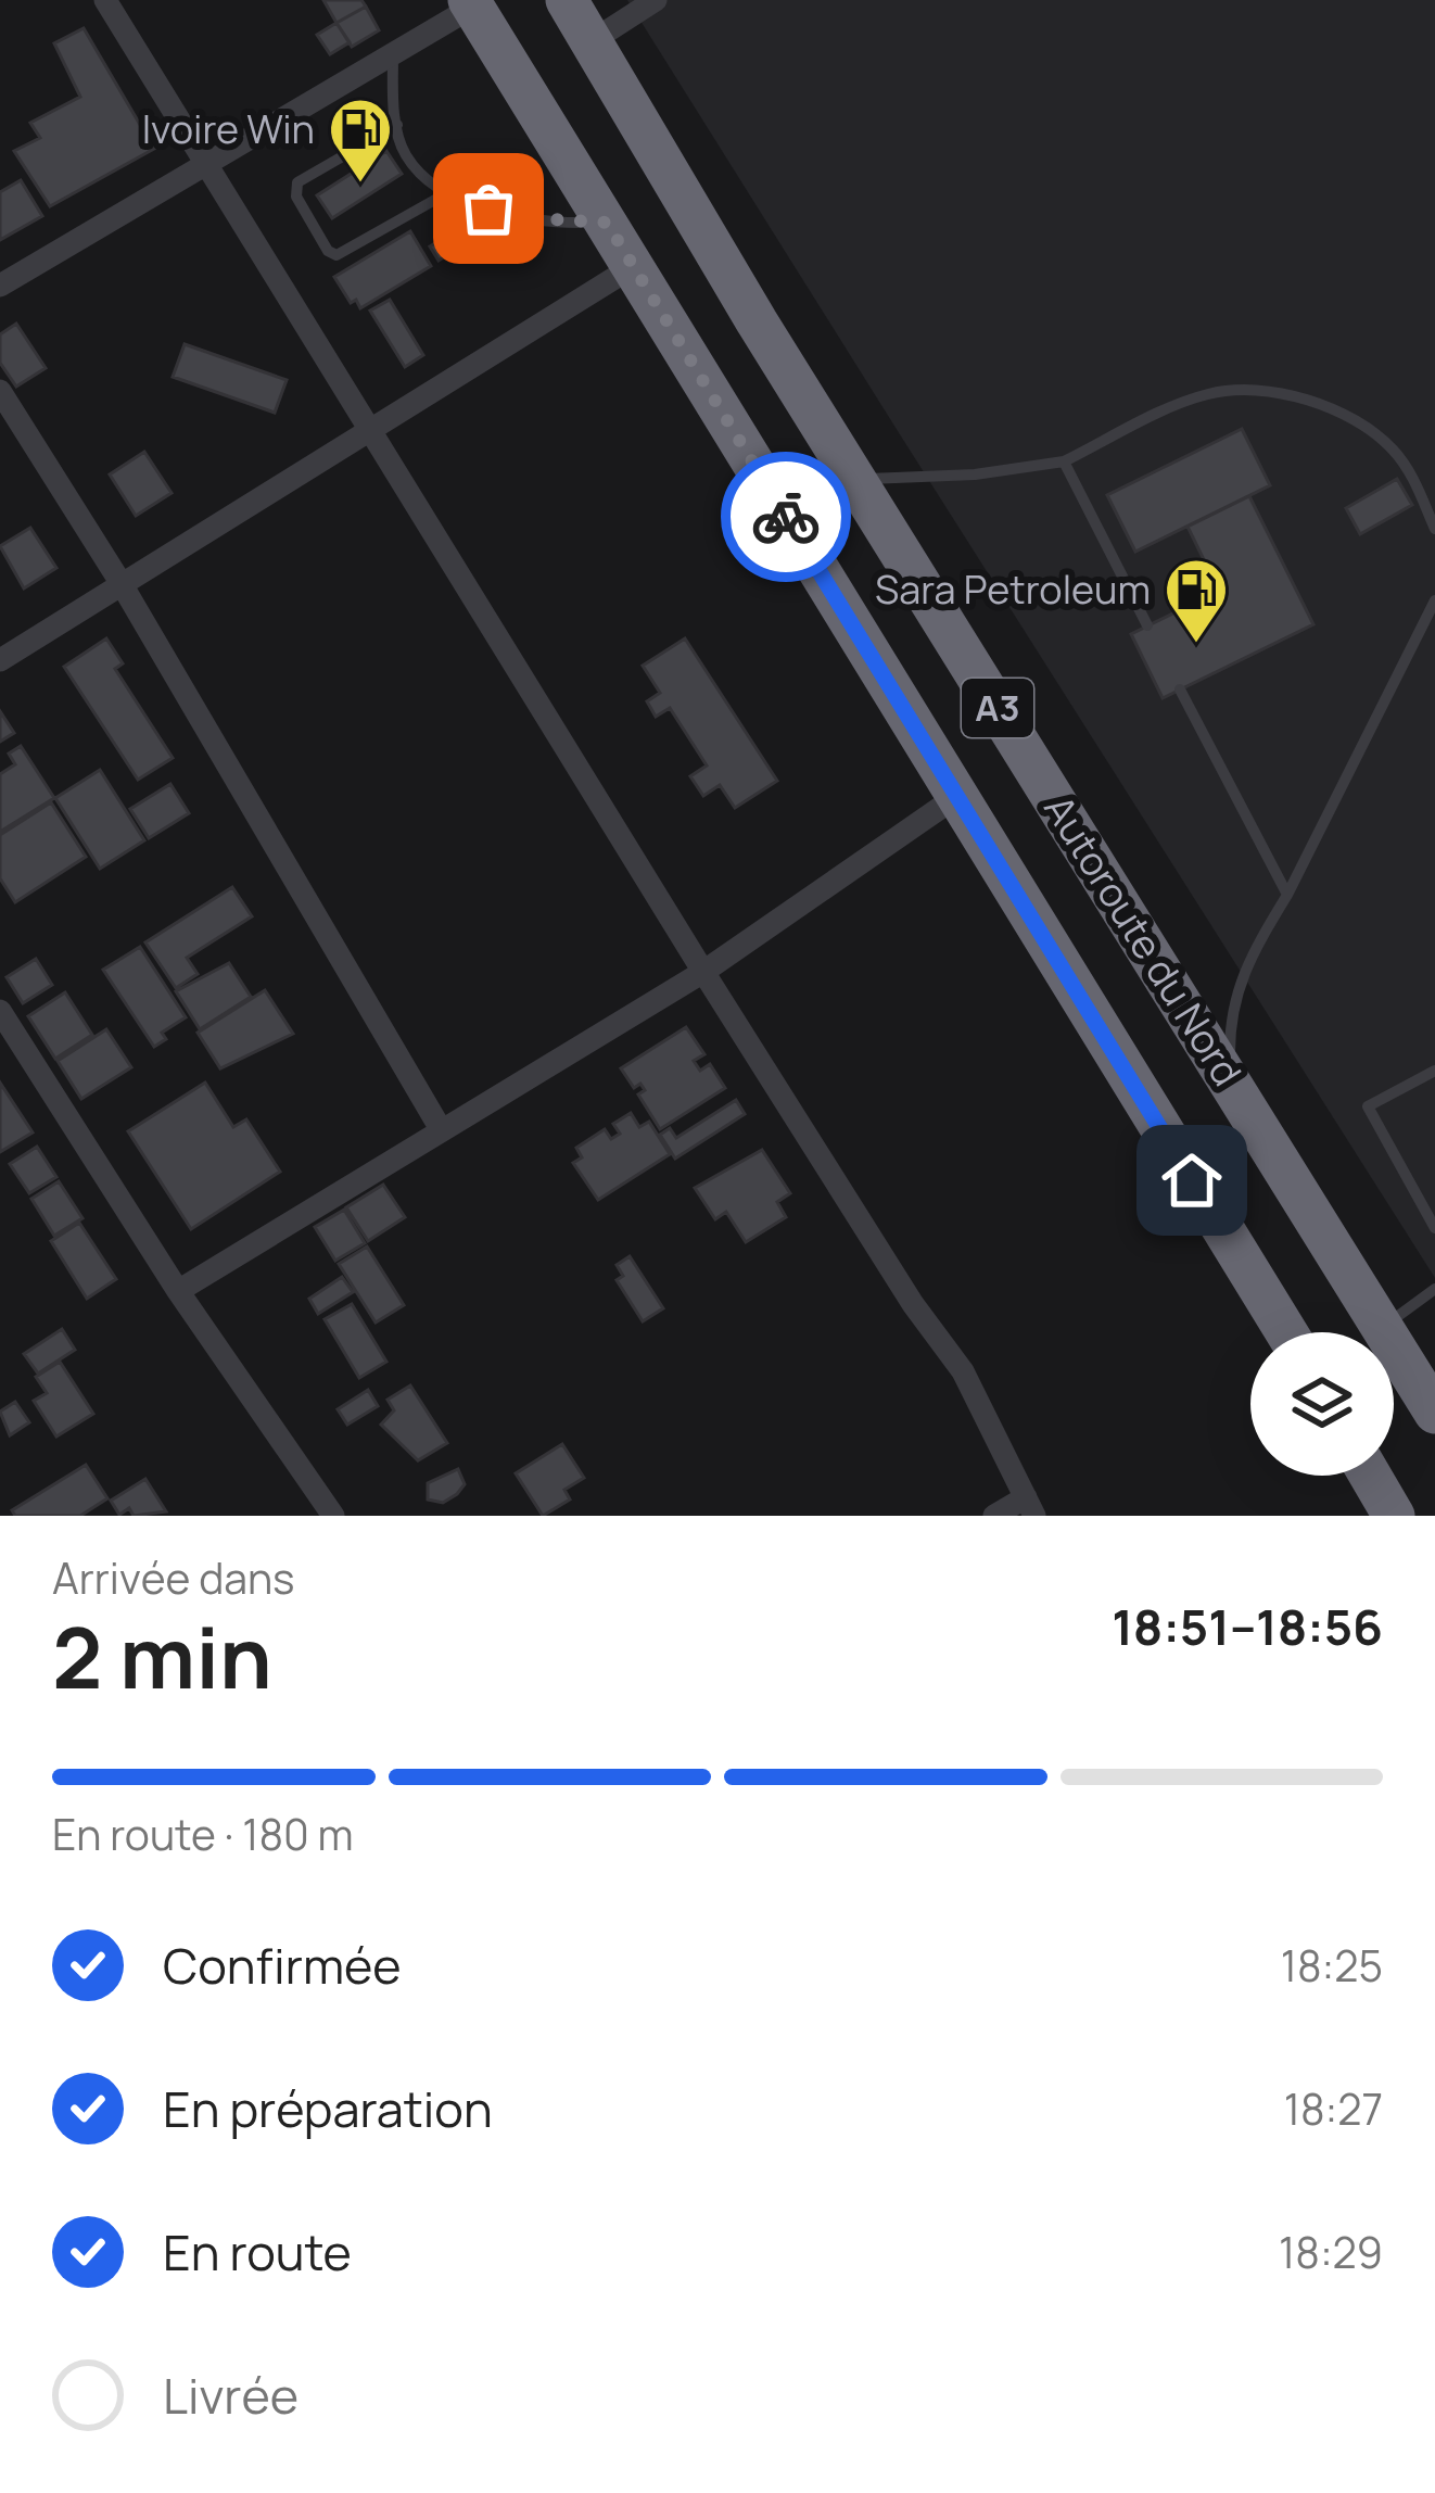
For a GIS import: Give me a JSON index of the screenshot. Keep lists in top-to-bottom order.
{
  "streets": {
    "highway": ["A3", "Autoroute du Nord"]
  },
  "places": {
    "fuel station": ["Ivoire Win", "Sara Petroleum"]
  },
  "page": {
    "heading": ["2 min", "Arrivée dans", "18:51–18:56"],
    "bar": "En route · 180 m",
    "list": [
      ["Confirmée", "18:25"],
      ["En préparation", "18:27"],
      ["En route", "18:29"],
      "Livrée"
    ]
  }
}
